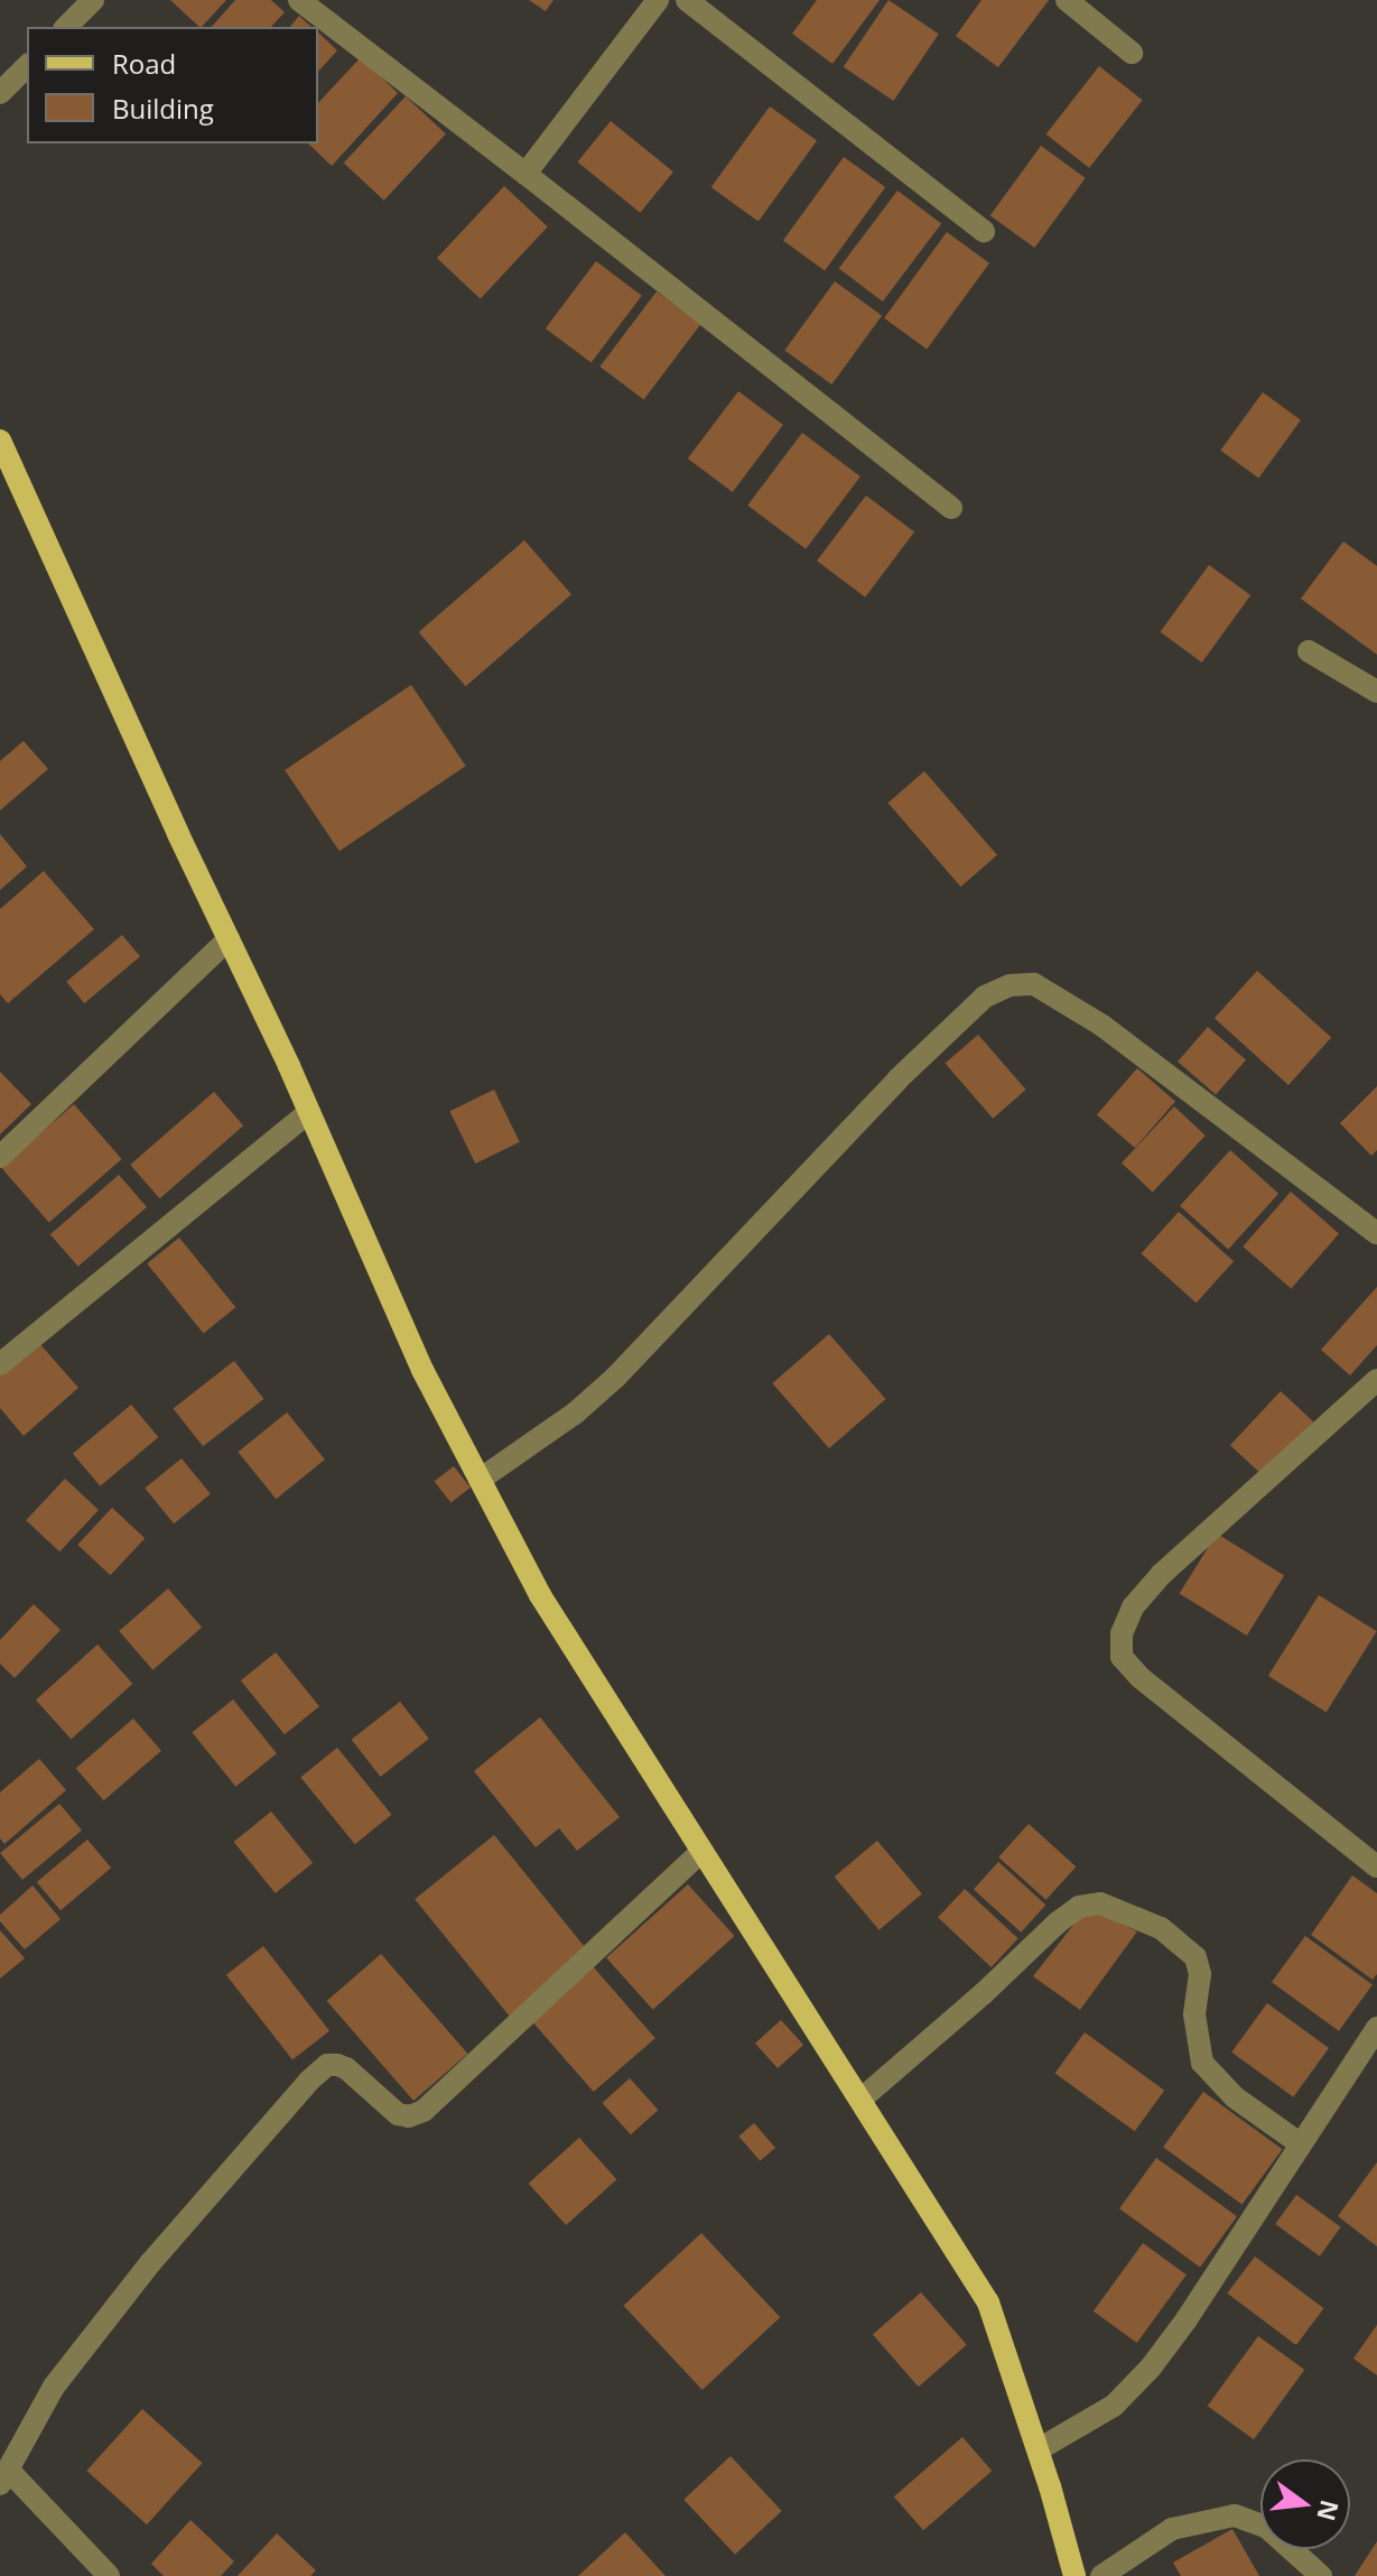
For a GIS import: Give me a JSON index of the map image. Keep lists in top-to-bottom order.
{
  "legend": ["Road", "Building"],
  "north": "right"
}
